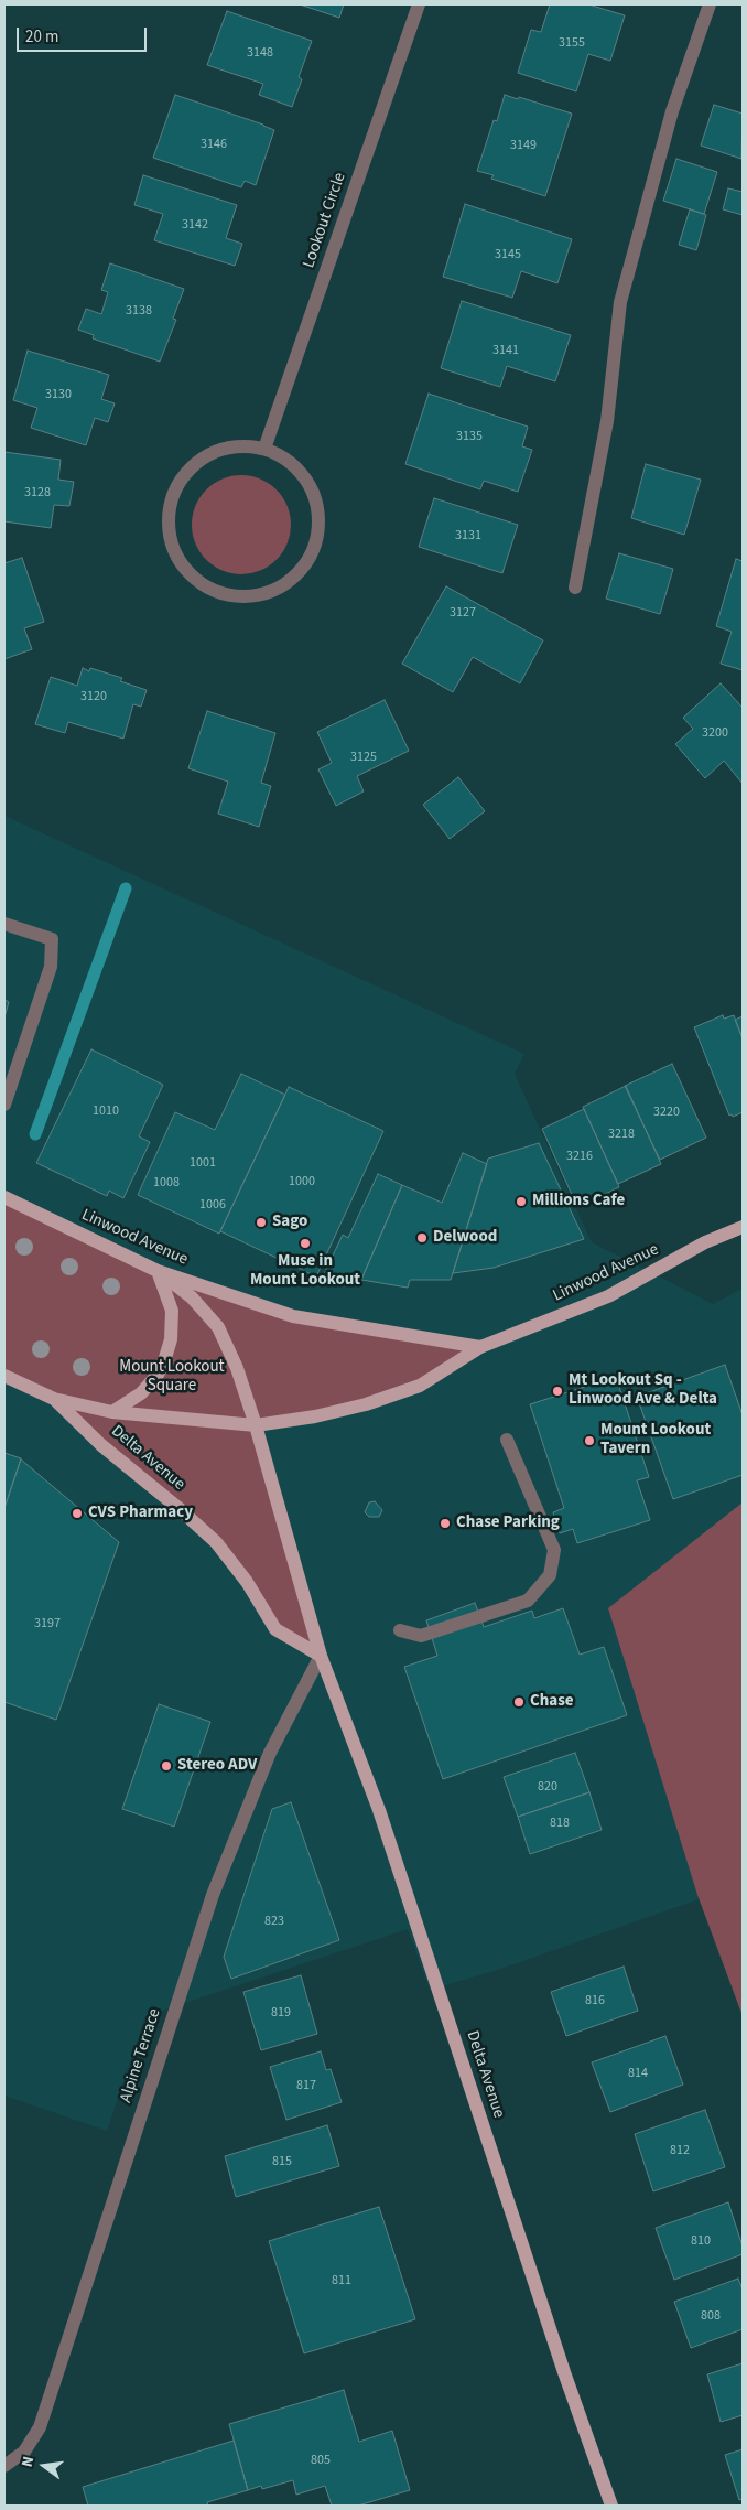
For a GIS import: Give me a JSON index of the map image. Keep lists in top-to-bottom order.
{
  "streets": {
    "main road": ["Linwood Avenue", "Delta Avenue"],
    "street": ["Lookout Circle", "Alpine Terrace"]
  },
  "crossings": [
    ["Linwood Avenue", "Delta Avenue"],
    ["Delta Avenue", "Alpine Terrace"]
  ],
  "parks": ["Mount Lookout Square"],
  "places": [
    "Millions Cafe",
    "Sago",
    "Delwood",
    "Muse in Mount Lookout",
    "Mt Lookout Sq - Linwood Ave & Delta",
    "Mount Lookout Tavern",
    "CVS Pharmacy",
    "Chase Parking",
    "Chase",
    "Stereo ADV"
  ],
  "house_numbers": [
    "3155",
    "3148",
    "3146",
    "3149",
    "3142",
    "3145",
    "3138",
    "3141",
    "3130",
    "3135",
    "3128",
    "3131",
    "3127",
    "3120",
    "3200",
    "3125",
    "1010",
    "3220",
    "3218",
    "3216",
    "1001",
    "1000",
    "1008",
    "1006",
    "3197",
    "820",
    "818",
    "823",
    "816",
    "819",
    "814",
    "817",
    "812",
    "815",
    "810",
    "811",
    "808",
    "805"
  ],
  "scale_bar": "20 m",
  "north": "left"
}
